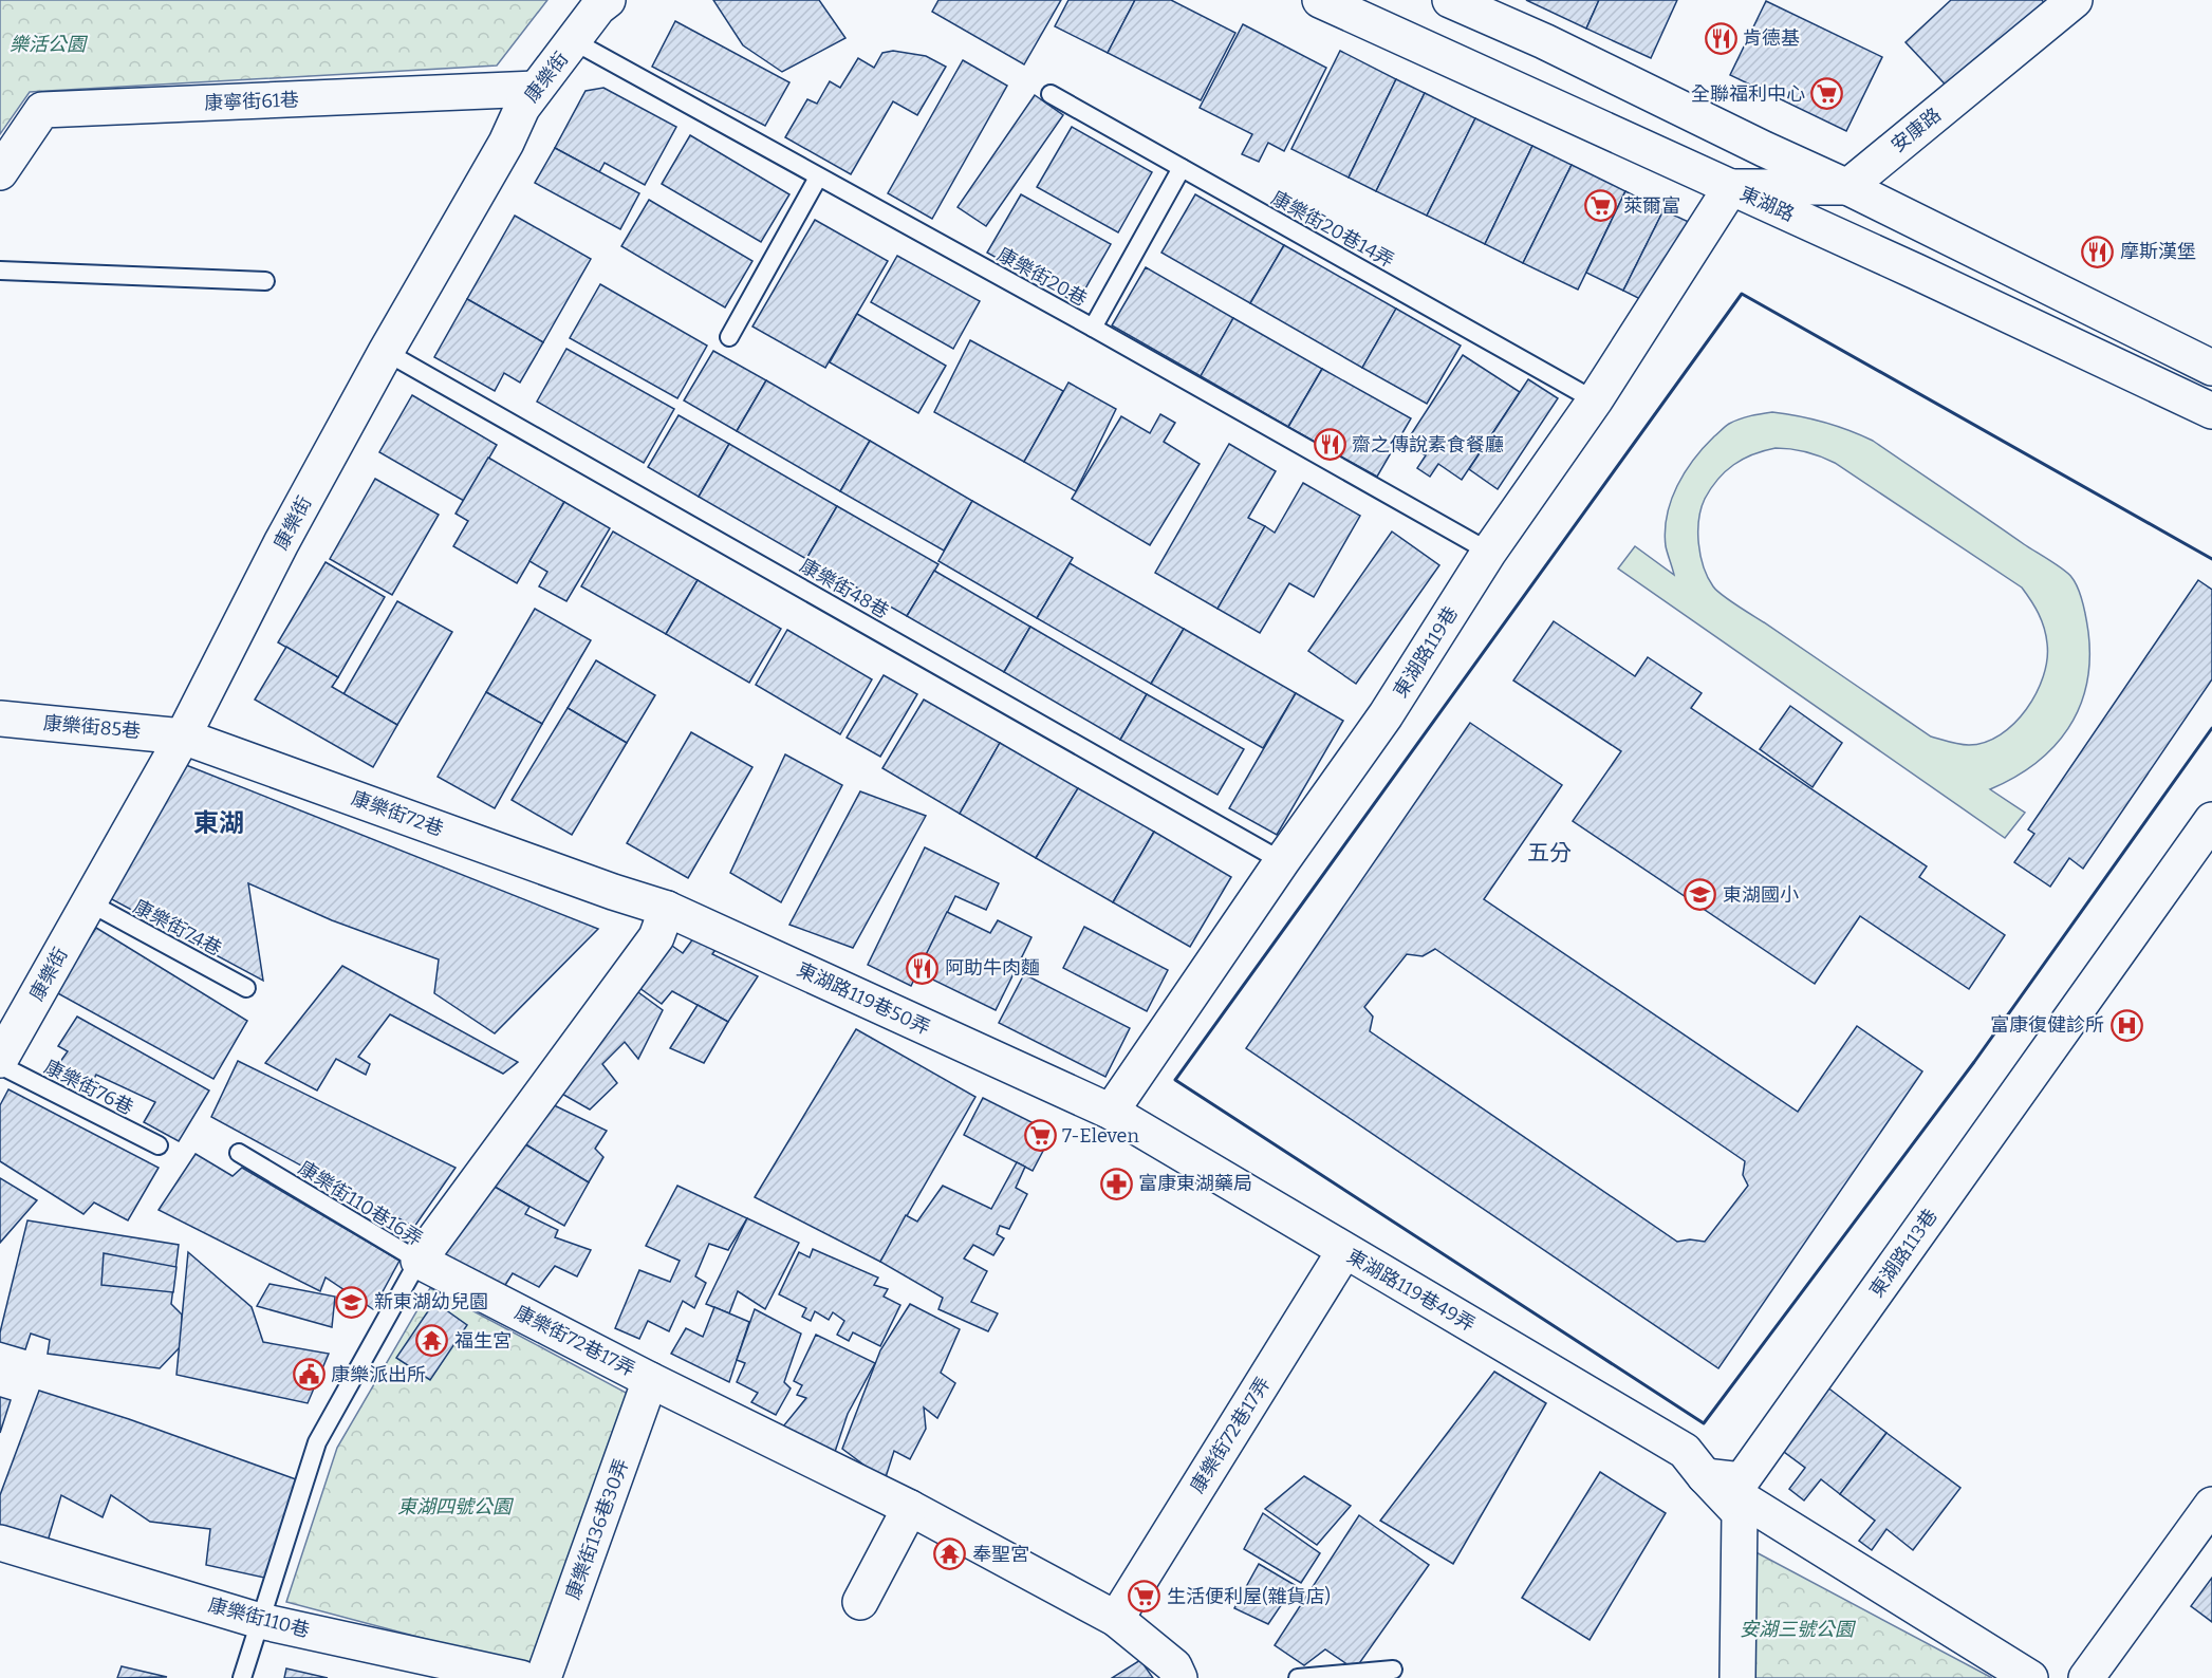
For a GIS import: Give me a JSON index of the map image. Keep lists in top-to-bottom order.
{
  "streets": {
    "street": [
      "康樂街",
      "康寧街61巷",
      "安康路",
      "東湖路",
      "東湖路119巷",
      "康樂街85巷",
      "康樂街72巷",
      "東湖路119巷50弄",
      "東湖路113巷",
      "東湖路119巷49弄",
      "康樂街72巷17弄",
      "康樂街136巷30弄",
      "康樂街110巷"
    ],
    "lane": [
      "康樂街20巷14弄",
      "康樂街20巷",
      "康樂街48巷",
      "康樂街74巷",
      "康樂街76巷",
      "康樂街110巷16弄"
    ]
  },
  "crossings": [
    ["康樂街", "康寧街61巷"],
    ["康樂街", "康樂街20巷"],
    ["康樂街", "康樂街48巷"],
    ["康樂街", "康樂街85巷"],
    ["康樂街", "康樂街72巷"],
    ["康樂街", "康樂街74巷"],
    ["東湖路", "東湖路119巷"],
    ["康樂街20巷14弄", "東湖路119巷"],
    ["康樂街20巷", "東湖路119巷"],
    ["康樂街48巷", "東湖路119巷"],
    ["東湖路119巷", "東湖路119巷50弄"],
    ["東湖路119巷", "東湖路119巷49弄"],
    ["康樂街85巷", "康樂街72巷"],
    ["康樂街72巷", "東湖路119巷50弄"],
    ["東湖路119巷50弄", "東湖路119巷49弄"],
    ["康樂街110巷16弄", "康樂街72巷17弄"],
    ["康樂街110巷16弄", "康樂街110巷"],
    ["東湖路113巷", "東湖路119巷49弄"],
    ["東湖路119巷49弄", "康樂街72巷17弄"],
    ["康樂街72巷17弄", "康樂街136巷30弄"]
  ],
  "districts": ["東湖", "五分"],
  "parks": ["樂活公園", "東湖四號公園", "安湖三號公園"],
  "places": {
    "restaurant": [
      "肯德基",
      "摩斯漢堡",
      "齋之傳說素食餐廳",
      "阿助牛肉麵"
    ],
    "supermarket": [
      "全聯福利中心",
      "萊爾富",
      "7-Eleven",
      "生活便利屋(雜貨店)"
    ],
    "school or university": ["東湖國小", "新東湖幼兒園"],
    "hospital": ["富康復健診所"],
    "pharmacy": ["富康東湖藥局"],
    "temple": ["福生宮", "奉聖宮"],
    "public building": ["康樂派出所"]
  }
}
